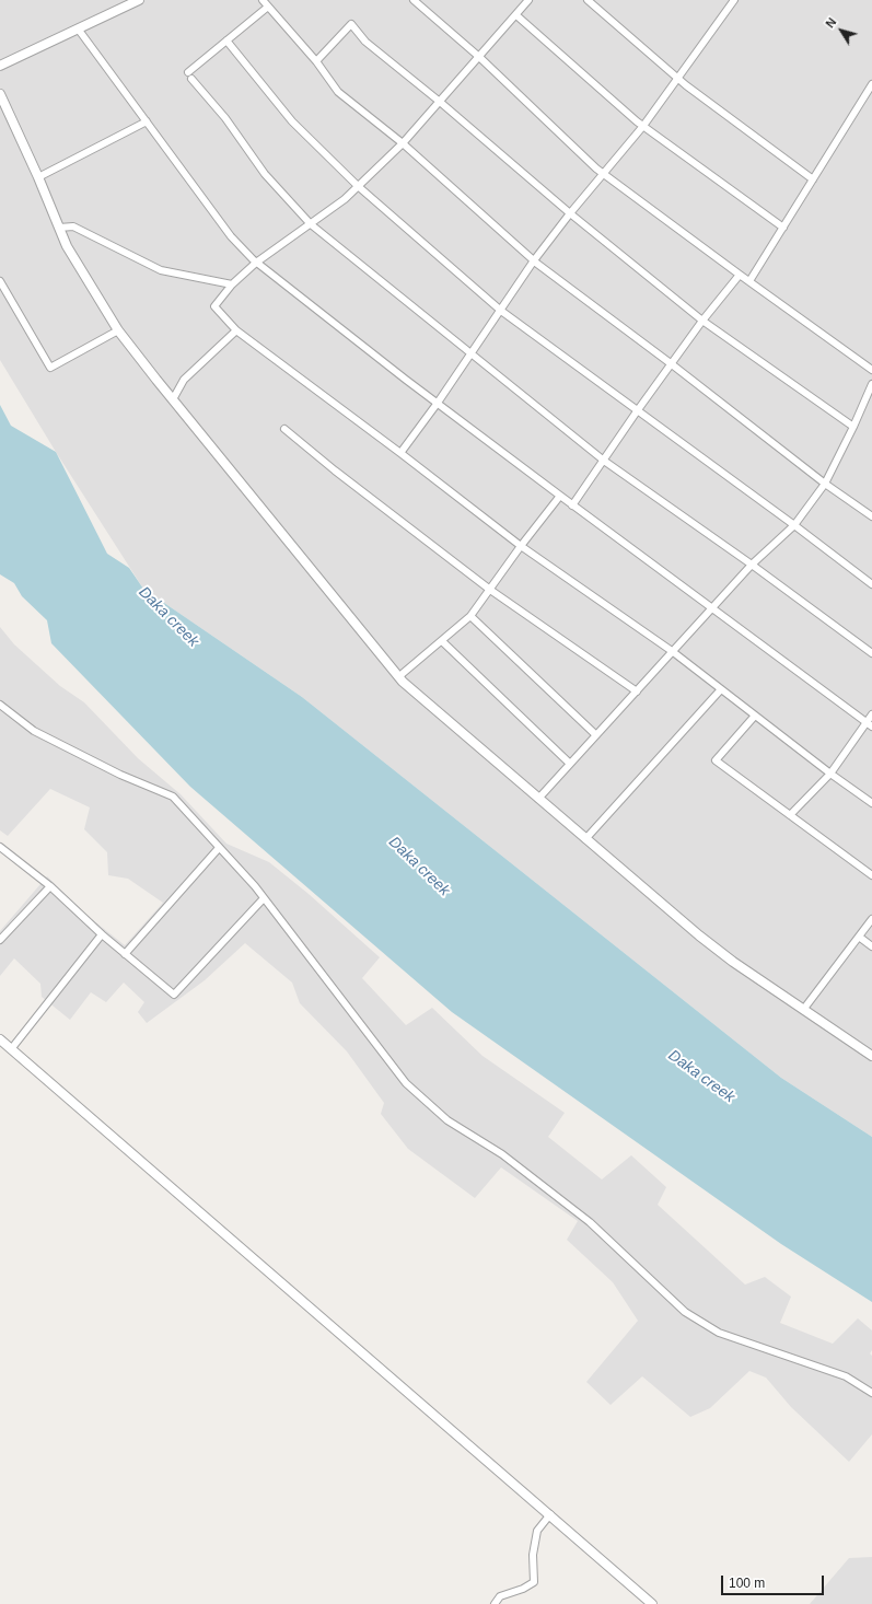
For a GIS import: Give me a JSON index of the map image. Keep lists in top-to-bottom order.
{
  "water": ["Daka creek"],
  "scale_bar": "100 m",
  "north": "top left"
}
